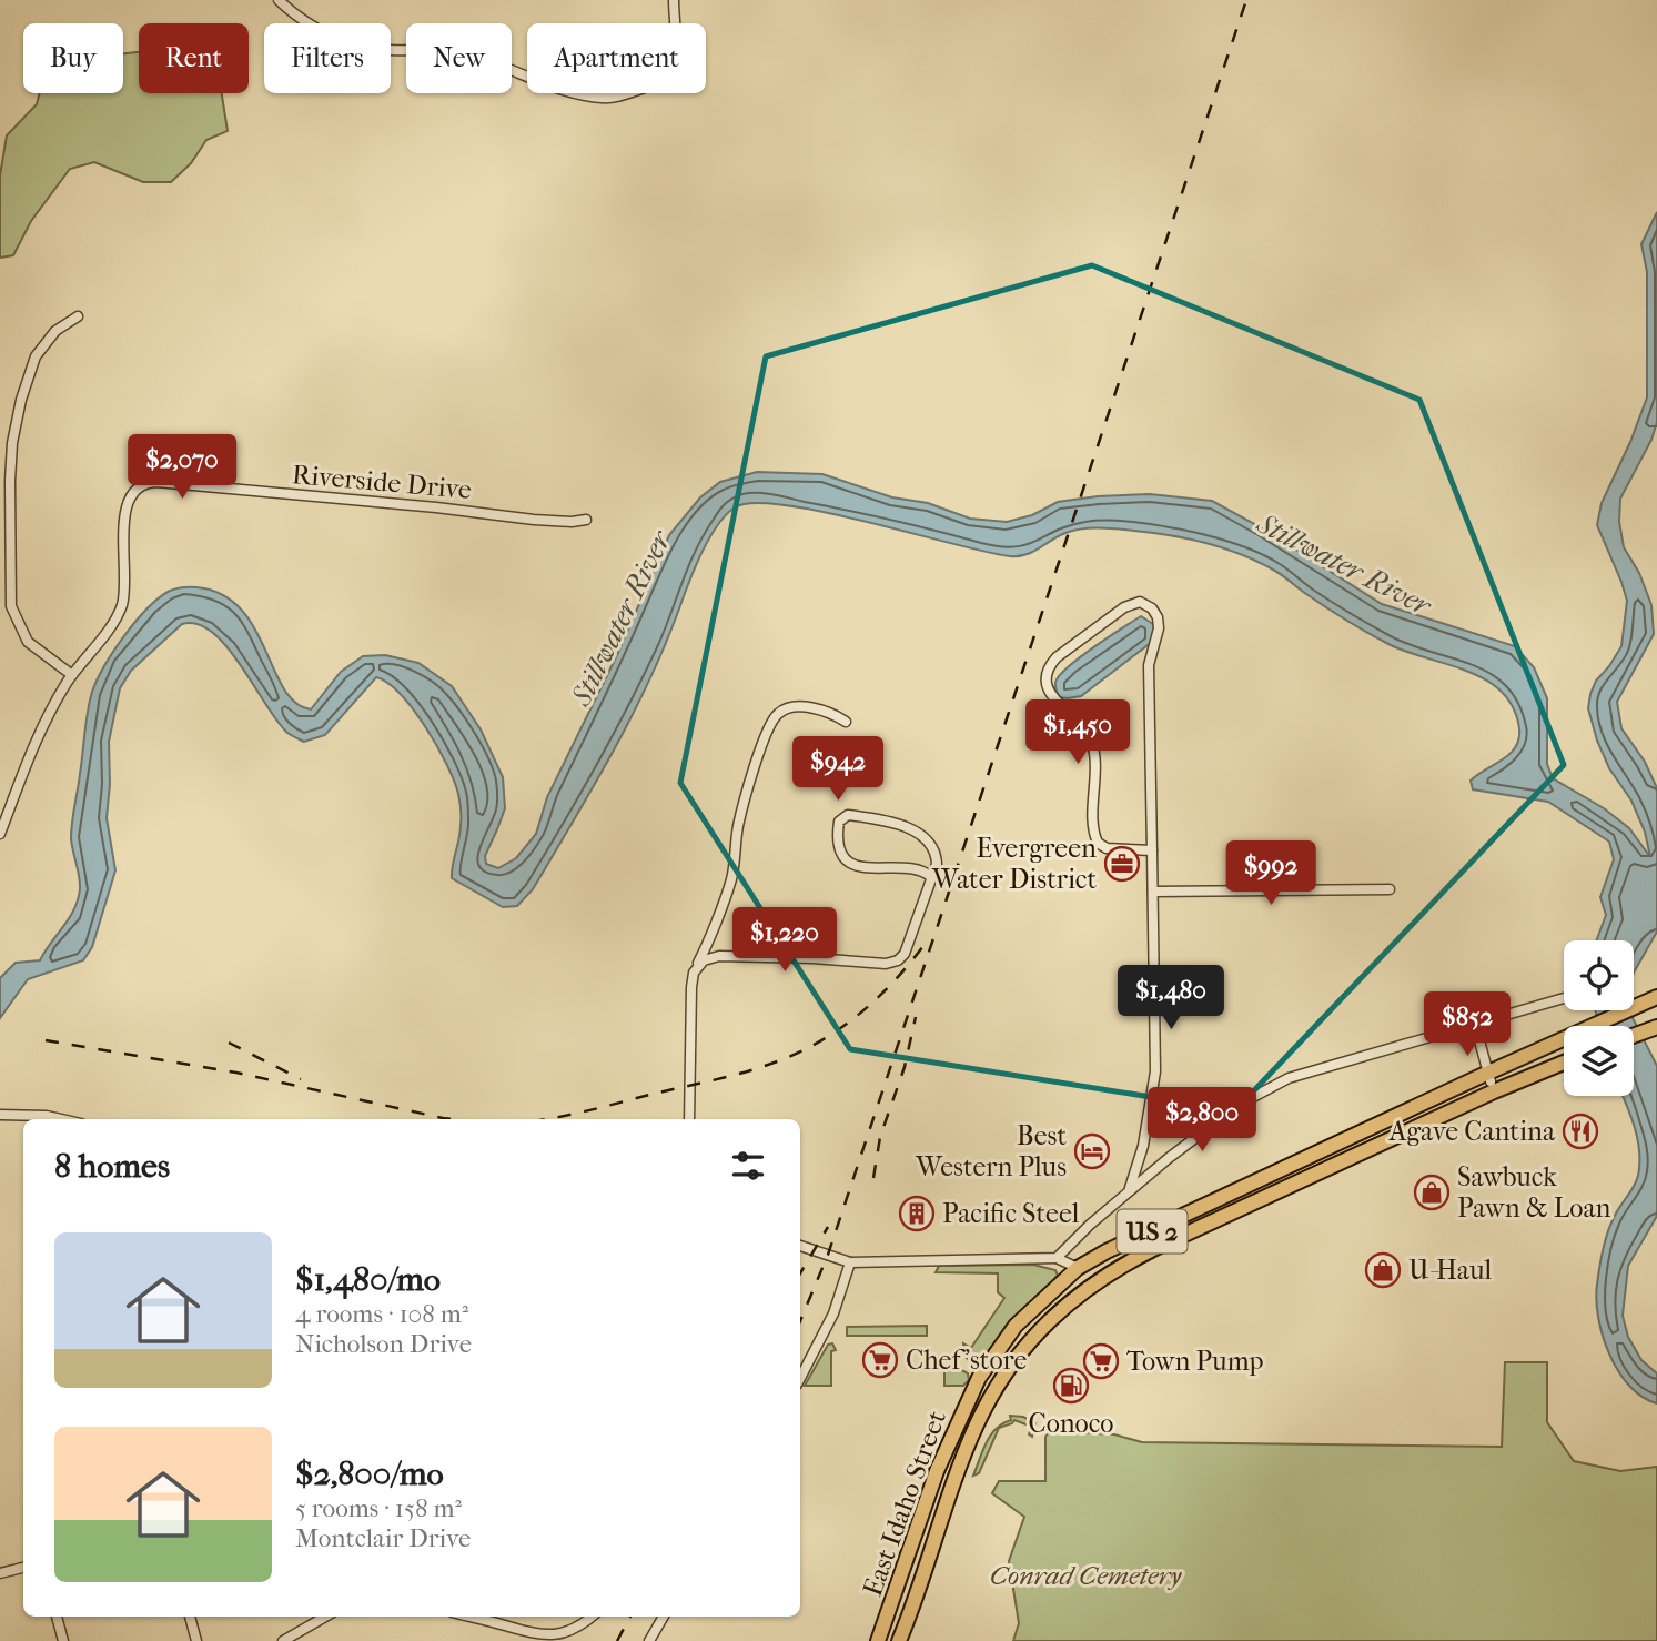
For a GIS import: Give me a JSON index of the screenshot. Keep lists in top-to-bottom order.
{
  "streets": {
    "highway": ["US 2", "East Idaho Street"],
    "street": ["Riverside Drive"]
  },
  "water": ["Stillwater River"],
  "parks": ["Conrad Cemetery"],
  "places": {
    "office": ["Evergreen Water District"],
    "restaurant": ["Agave Cantina"],
    "hotel": ["Best Western Plus"],
    "shop": ["Sawbuck Pawn & Loan", "U-Haul"],
    "building": ["Pacific Steel"],
    "supermarket": ["Chef'store", "Town Pump"],
    "fuel station": ["Conoco"]
  },
  "page": {
    "chip": [
      "Buy",
      "Rent",
      "Filters",
      "New",
      "Apartment"
    ],
    "price": [
      "$2,070",
      "$1,450",
      "$942",
      "$992",
      "$1,220",
      "$1,480",
      "$852",
      "$2,800"
    ],
    "heading": "8 homes",
    "list": [
      {
        "name": "$1,480/mo",
        "note": "4 rooms · 108 m² · Nicholson Drive"
      },
      {
        "name": "$2,800/mo",
        "note": "5 rooms · 158 m² · Montclair Drive"
      }
    ]
  }
}
